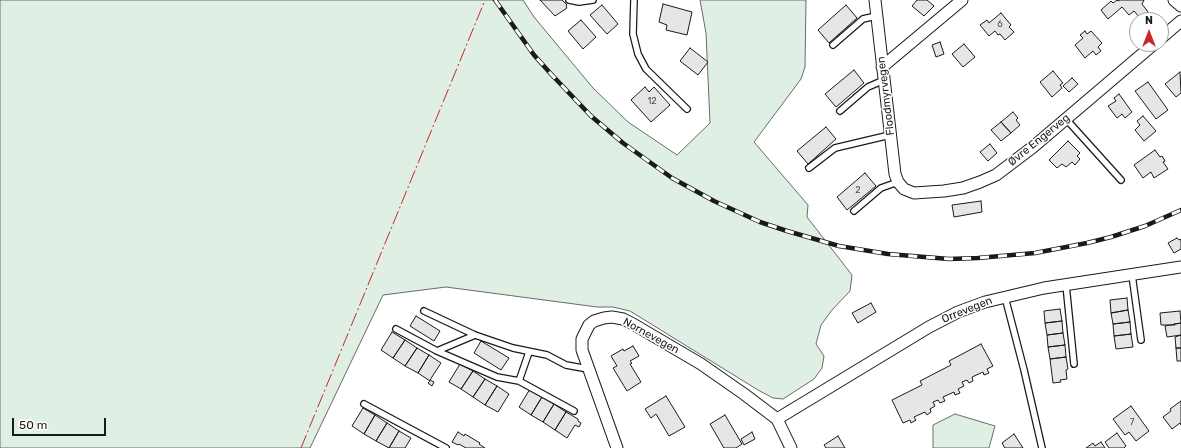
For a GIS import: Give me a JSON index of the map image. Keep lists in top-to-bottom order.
{
  "streets": {
    "street": [
      "Floodmyrvegen",
      "Øvre Engerveg",
      "Orrevegen",
      "Nornevegen"
    ]
  },
  "crossings": [
    ["Floodmyrvegen", "Øvre Engerveg"],
    ["Orrevegen", "Nornevegen"]
  ],
  "house_numbers": [
    "6",
    "12",
    "2",
    "7"
  ],
  "scale_bar": "50 m",
  "north": "top"
}
